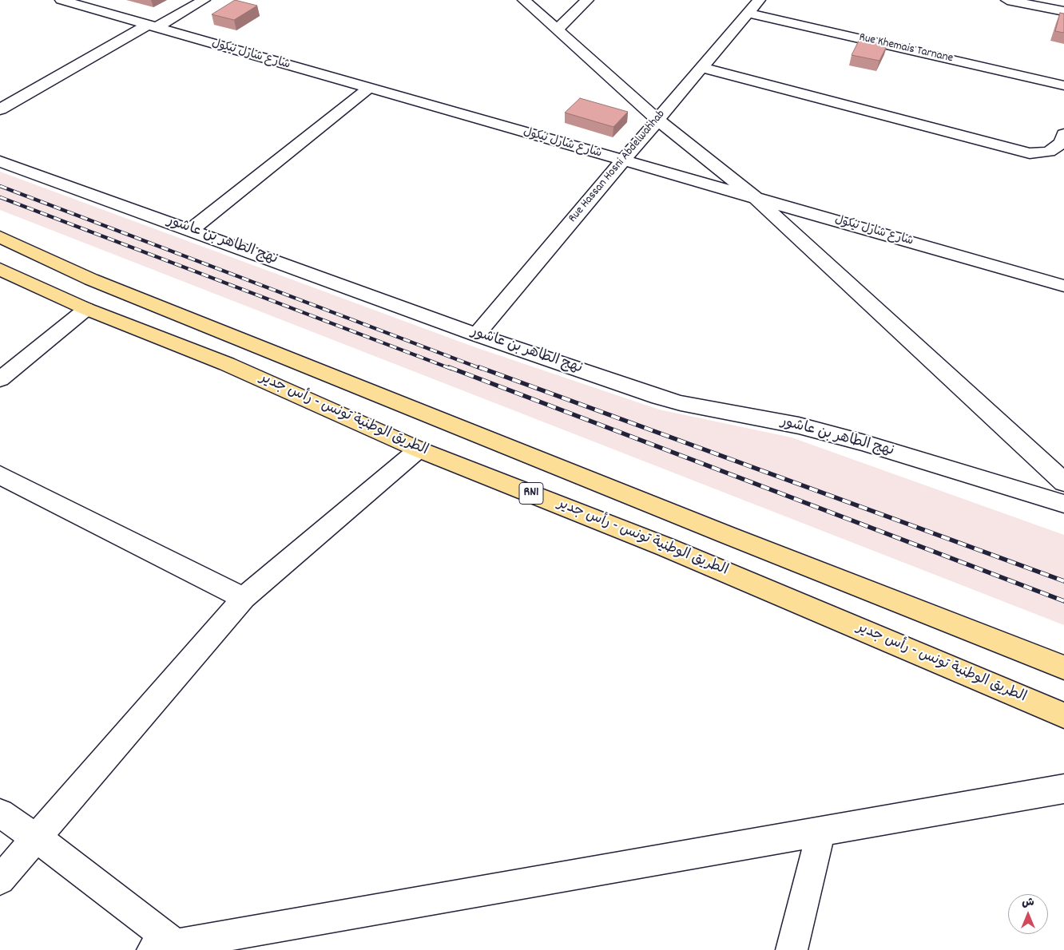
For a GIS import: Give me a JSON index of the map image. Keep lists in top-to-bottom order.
{
  "streets": {
    "highway": ["الطريق الوطنية تونس - رأس جدير", "RN1"],
    "street": [
      "Rue Khemais Tarnane",
      "شارع شارل نيكول",
      "Rue Hassan Hosni Abdelwahhab",
      "نهج الطاهر بن عاشور"
    ]
  },
  "crossings": [
    ["Rue Khemais Tarnane", "Rue Hassan Hosni Abdelwahhab"],
    ["شارع شارل نيكول", "Rue Hassan Hosni Abdelwahhab"],
    ["Rue Hassan Hosni Abdelwahhab", "نهج الطاهر بن عاشور"]
  ],
  "north": "top"
}
